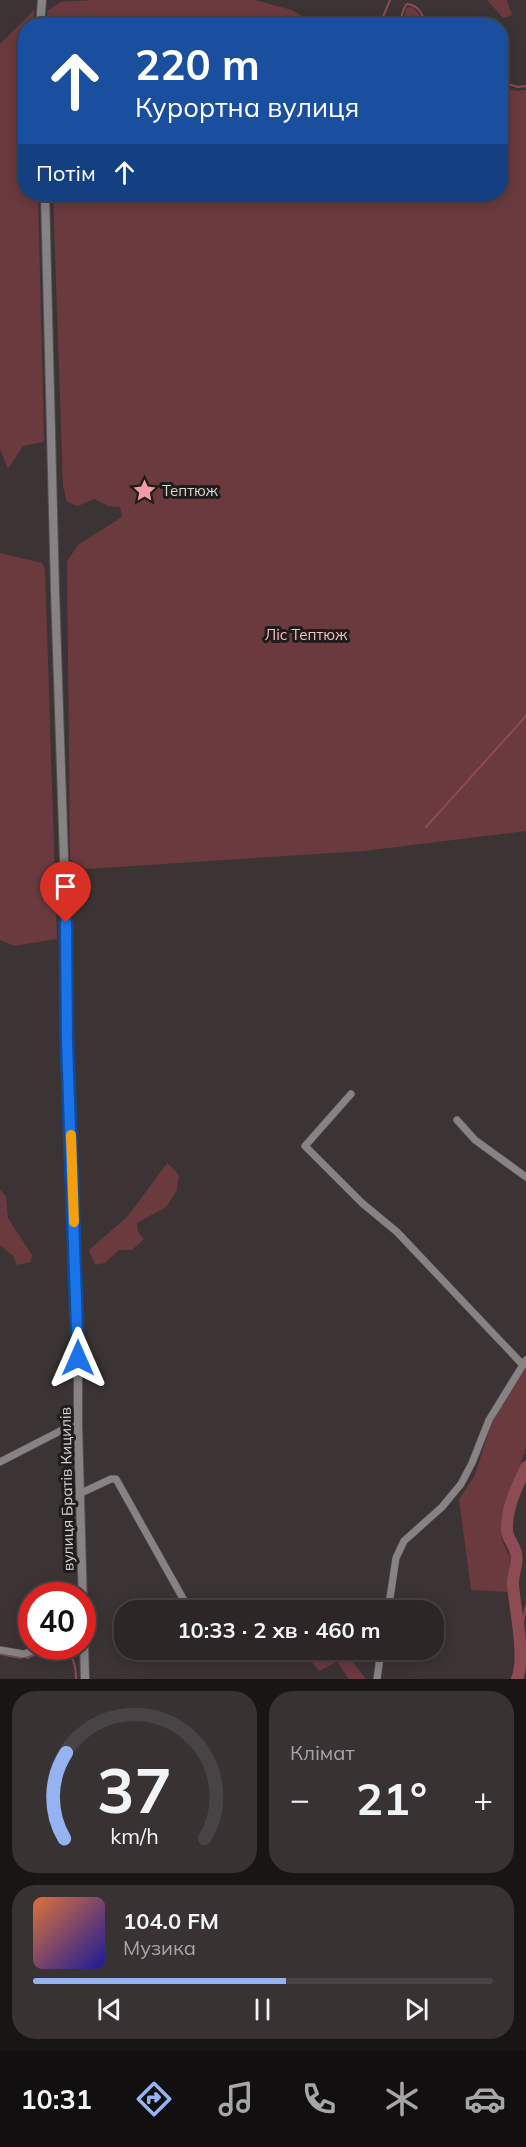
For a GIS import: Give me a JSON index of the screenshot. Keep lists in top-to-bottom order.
{
  "streets": {
    "street": ["вулиця Братів Кицилів"]
  },
  "parks": ["Ліс Тептюж"],
  "places": {
    "place": ["Тептюж"]
  },
  "page": {
    "turn": ["220 m", "Курортна вулиця"],
    "then": "Потім",
    "limit": "40",
    "trip": "10:33 · 2 хв · 460 m",
    "tile": "Клімат",
    "heat": ["−", "21°", "+"],
    "song": ["104.0 FM", "Музика"],
    "tabs": "10:31",
    "gauge": ["37", "km/h"]
  }
}
